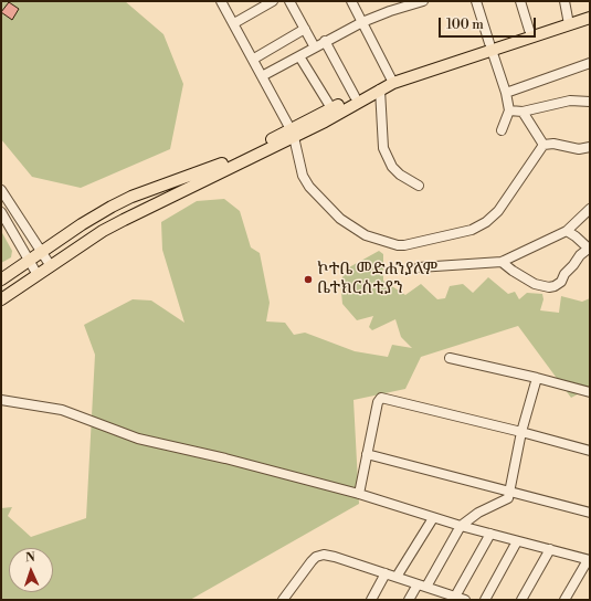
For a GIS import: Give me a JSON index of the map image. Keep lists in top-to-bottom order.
{
  "places": ["ኮተቤ መድሐንያለም ቤተክርስቲያን"],
  "scale_bar": "100 m",
  "north": "top"
}
